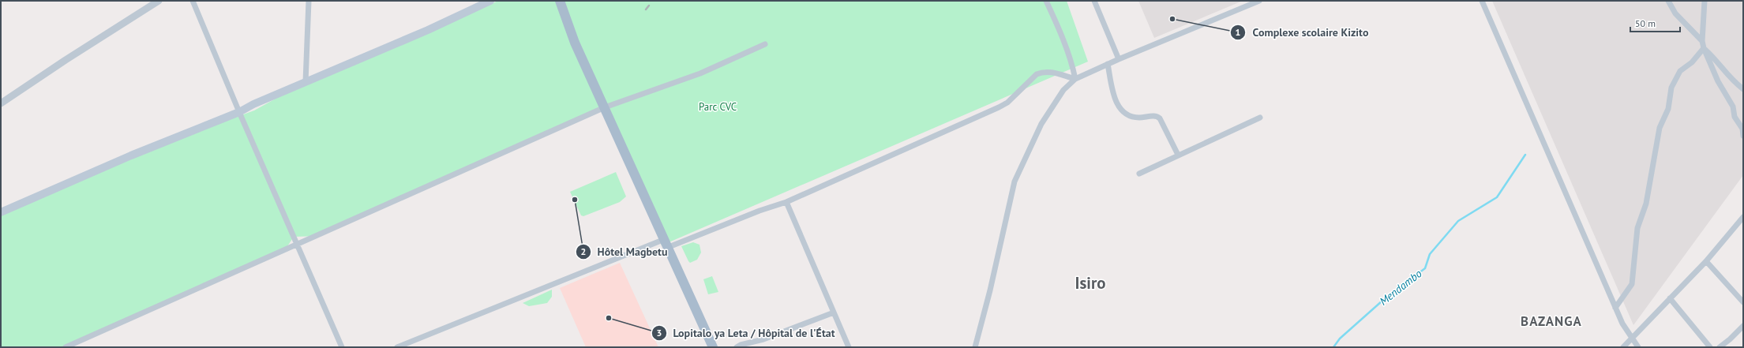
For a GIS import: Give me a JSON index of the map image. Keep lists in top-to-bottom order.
{
  "districts": ["Isiro", "BAZANGA"],
  "water": ["Mendambo"],
  "parks": ["Parc CVC"],
  "places": ["Complexe scolaire Kizito", "Hôtel Magbetu", "Lopitalo ya Leta / Hôpital de l'État"],
  "scale_bar": "50 m"
}
